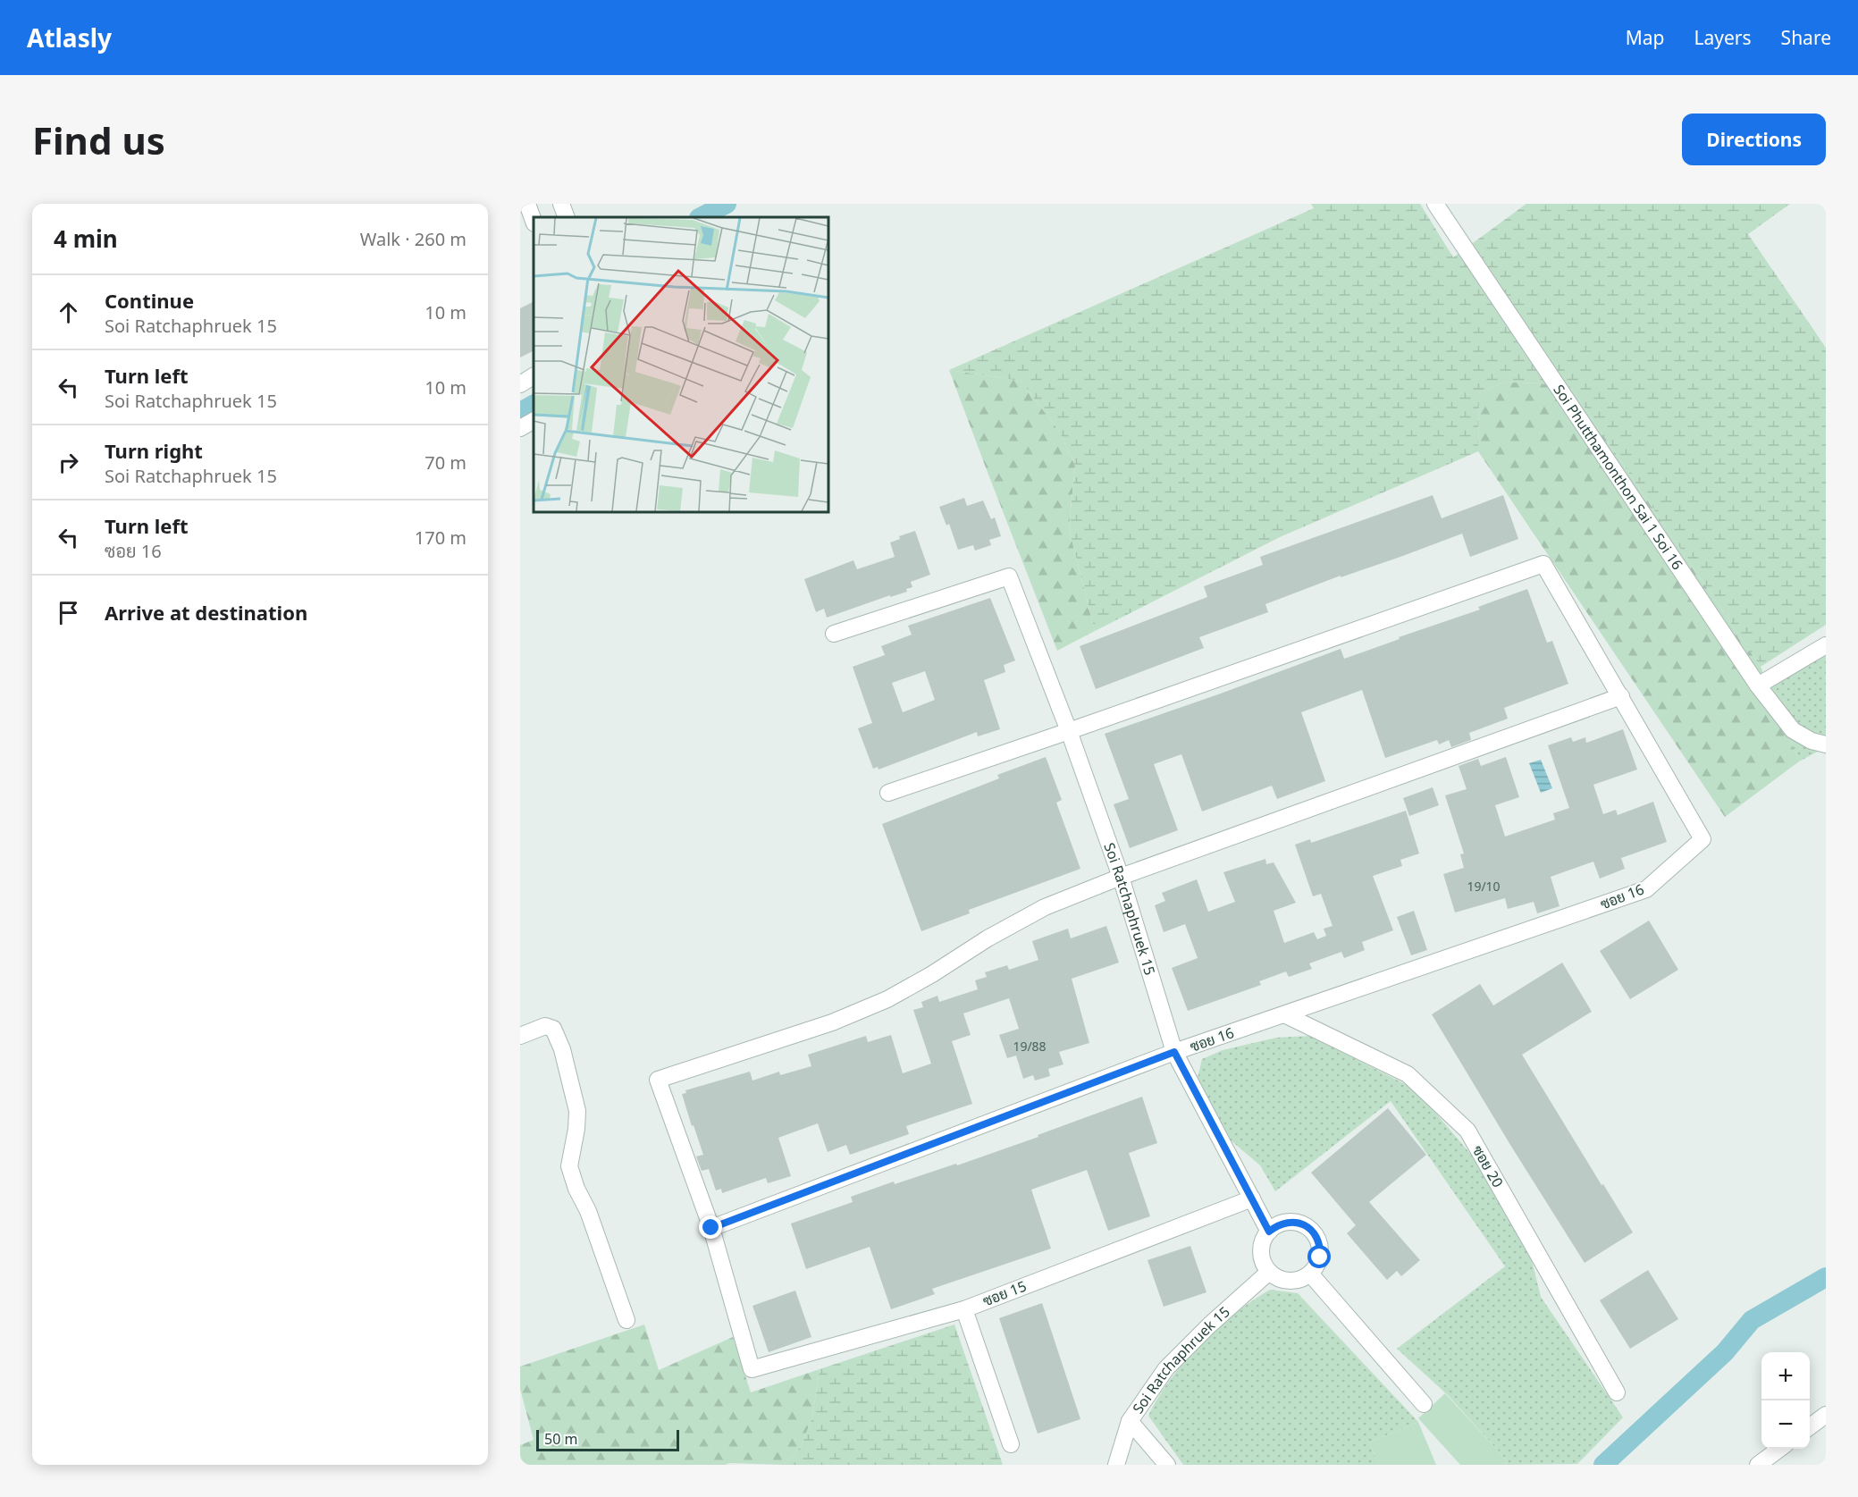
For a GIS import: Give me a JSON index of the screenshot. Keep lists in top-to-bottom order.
{
  "streets": {
    "street": [
      "Soi Phutthamonthon Sai 1 Soi 16",
      "ซอย 16",
      "Soi Ratchaphruek 15",
      "ซอย 20",
      "ซอย 15"
    ]
  },
  "crossings": [
    ["ซอย 16", "Soi Ratchaphruek 15"],
    ["ซอย 16", "ซอย 20"],
    ["ซอย 16", "ซอย 15"],
    ["Soi Ratchaphruek 15", "ซอย 15"]
  ],
  "house_numbers": ["19/10", "19/88"],
  "scale_bar": "50 m",
  "page": {
    "header": "Atlasly",
    "nav": ["Map", "Layers", "Share"],
    "buttons": "Directions",
    "title": "Find us",
    "heading": ["4 min", "Walk · 260 m"],
    "list": [
      ["Continue", "Soi Ratchaphruek 15", "10 m"],
      ["Turn left", "Soi Ratchaphruek 15", "10 m"],
      ["Turn right", "Soi Ratchaphruek 15", "70 m"],
      ["Turn left", "ซอย 16", "170 m"],
      "Arrive at destination"
    ],
    "map_buttons": ["+", "−"],
    "scale": "50 m"
  }
}
